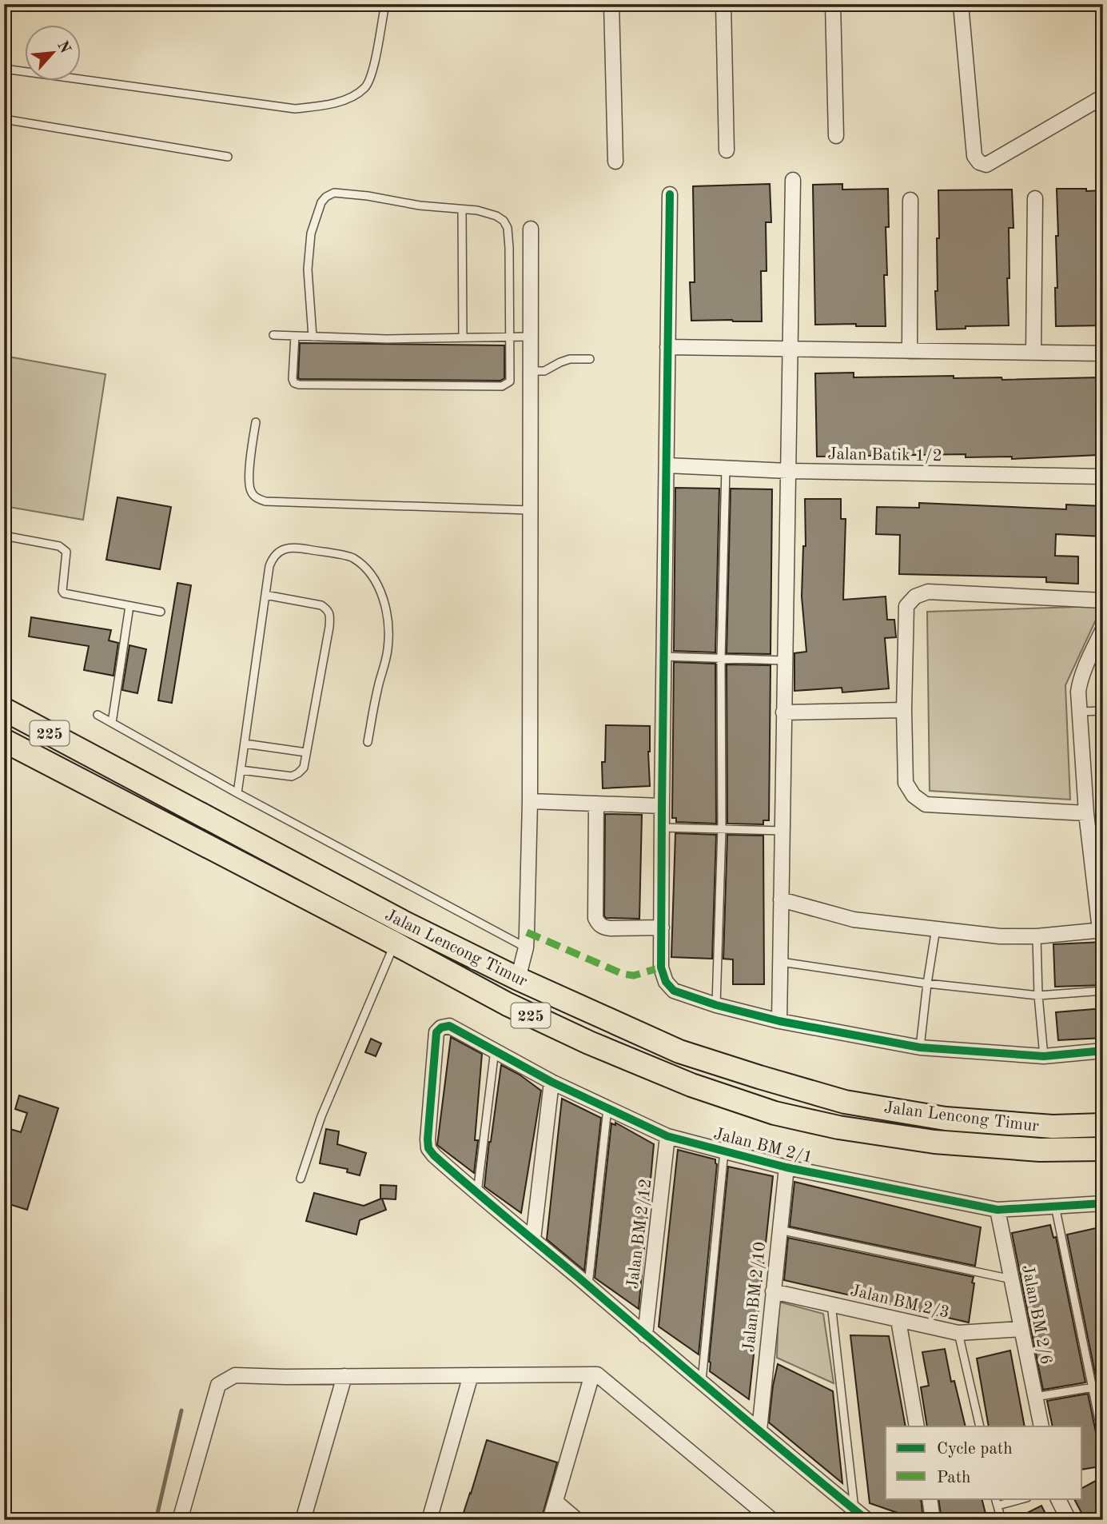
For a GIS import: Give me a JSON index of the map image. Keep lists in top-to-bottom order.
{
  "streets": {
    "highway": ["225", "Jalan Lencong Timur"],
    "street": [
      "Jalan Batik 1/2",
      "Jalan BM 2/1",
      "Jalan BM 2/12",
      "Jalan BM 2/10",
      "Jalan BM 2/3",
      "Jalan BM 2/6"
    ]
  },
  "crossings": [
    ["Jalan BM 2/1", "Jalan BM 2/12"],
    ["Jalan BM 2/1", "Jalan BM 2/10"],
    ["Jalan BM 2/1", "Jalan BM 2/6"],
    ["Jalan BM 2/10", "Jalan BM 2/3"],
    ["Jalan BM 2/3", "Jalan BM 2/6"]
  ],
  "legend": ["Cycle path", "Path"],
  "north": "top right"
}
